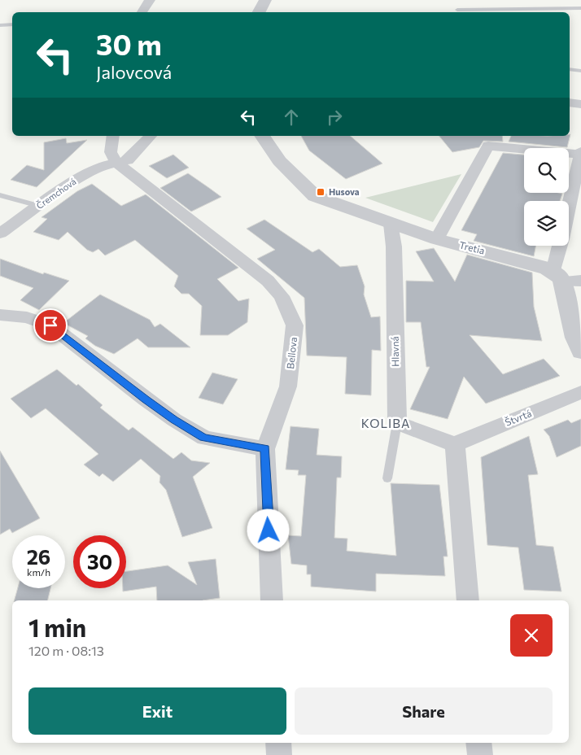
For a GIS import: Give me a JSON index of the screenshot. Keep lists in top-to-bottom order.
{
  "streets": {
    "street": [
      "Čremchová",
      "Tretia",
      "Hlavná",
      "Bellova",
      "Štvrtá"
    ]
  },
  "crossings": [
    ["Čremchová", "Bellova"],
    ["Tretia", "Hlavná"]
  ],
  "districts": ["KOLIBA"],
  "places": {
    "transit": ["Husova"]
  },
  "page": {
    "turn": ["30 m", "Jalovcová"],
    "speed": "26 km/h",
    "limit": "30",
    "heading": ["1 min", "120 m · 08:13"],
    "buttons": ["Exit", "Share"]
  }
}
